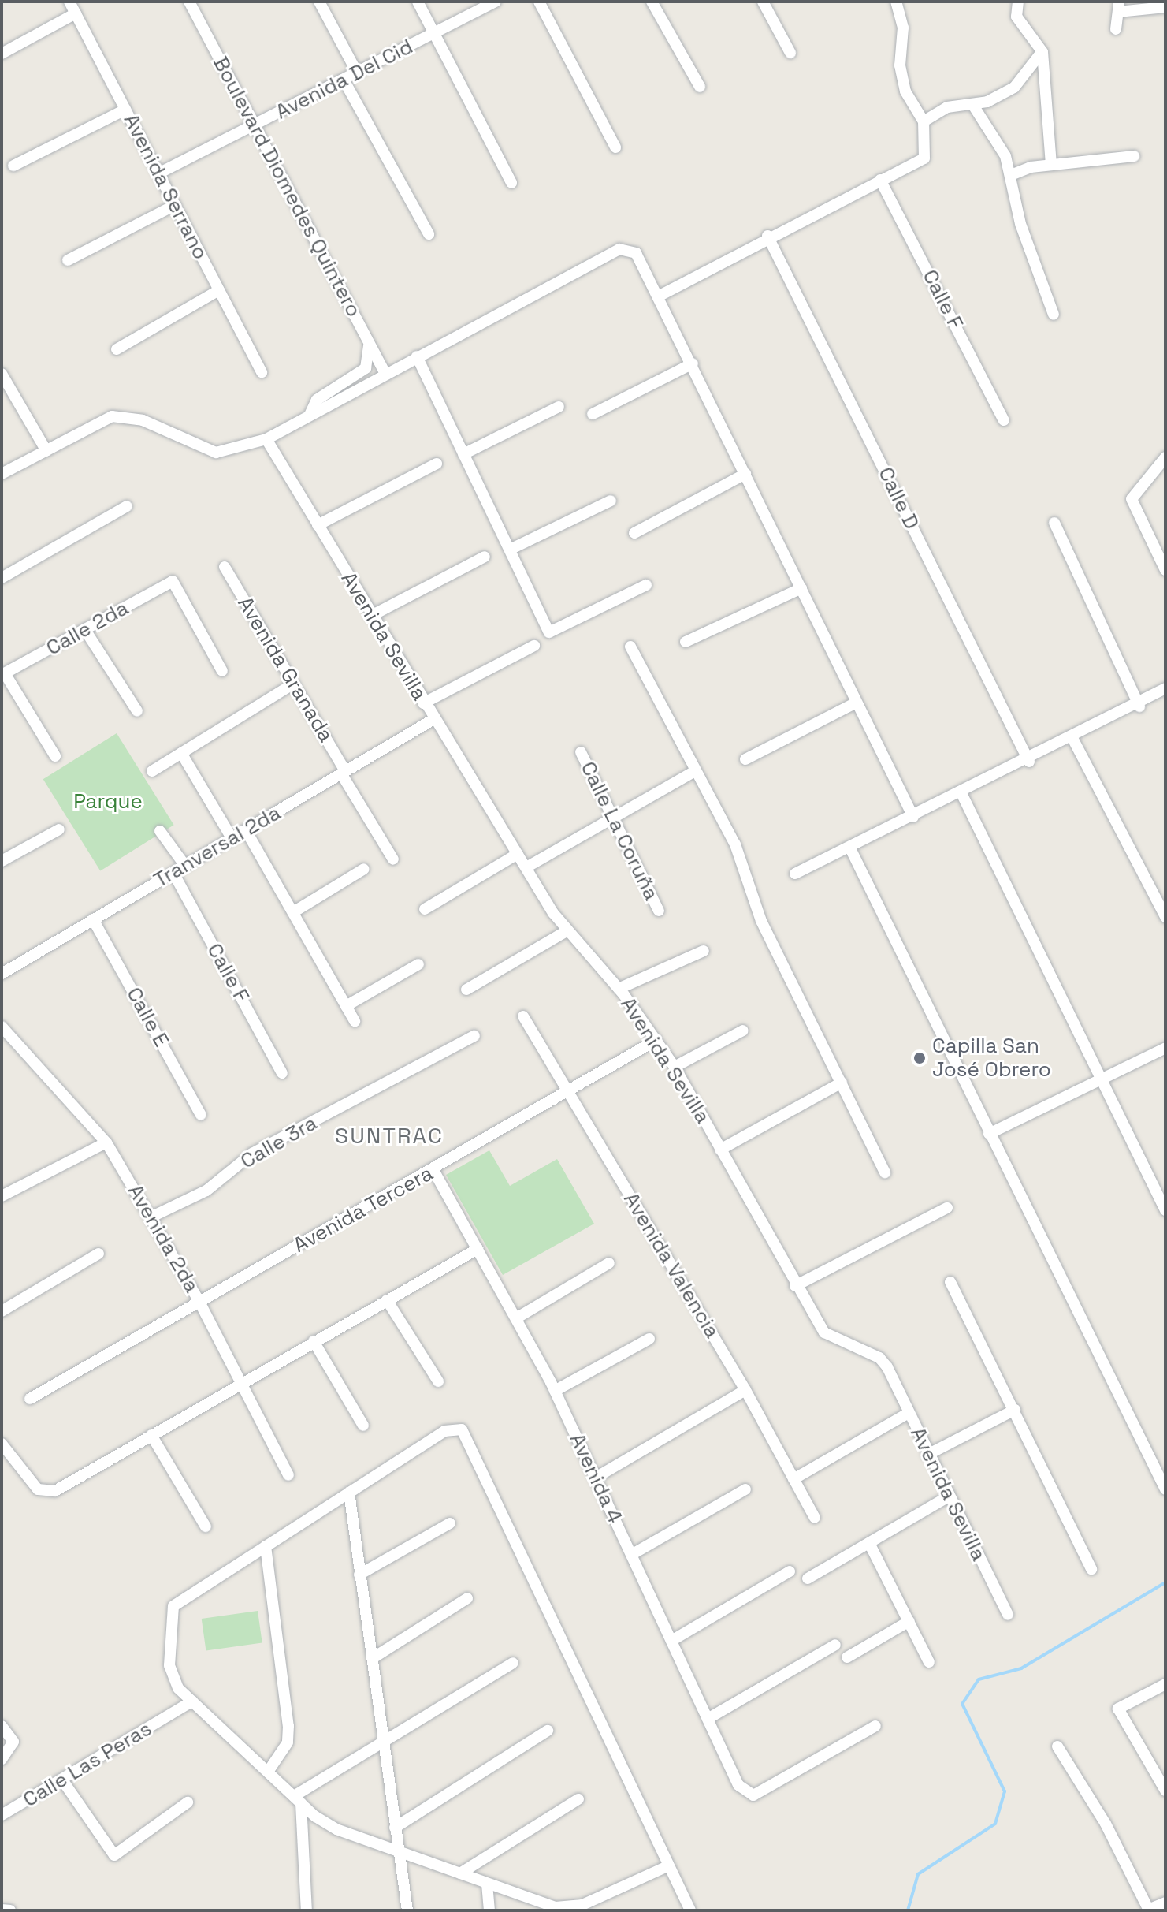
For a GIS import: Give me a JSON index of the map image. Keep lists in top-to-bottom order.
{
  "streets": {
    "street": [
      "Avenida Del Cid",
      "Avenida Serrano",
      "Boulevard Diomedes Quintero",
      "Calle F",
      "Calle D",
      "Calle 2da",
      "Avenida Sevilla",
      "Avenida Granada",
      "Calle La Coruña",
      "Tranversal 2da",
      "Calle E",
      "Calle 3ra",
      "Avenida Tercera",
      "Avenida 2da",
      "Avenida Valencia",
      "Avenida 4",
      "Calle Las Peras"
    ]
  },
  "crossings": [
    ["Avenida Del Cid", "Avenida Serrano"],
    ["Avenida Del Cid", "Boulevard Diomedes Quintero"],
    ["Calle F", "Tranversal 2da"],
    ["Avenida Sevilla", "Tranversal 2da"],
    ["Avenida Sevilla", "Avenida Tercera"],
    ["Avenida Granada", "Tranversal 2da"],
    ["Tranversal 2da", "Calle E"],
    ["Calle 3ra", "Avenida 2da"],
    ["Avenida Tercera", "Avenida 2da"],
    ["Avenida Tercera", "Avenida Valencia"],
    ["Avenida Tercera", "Avenida 4"]
  ],
  "districts": ["SUNTRAC"],
  "parks": ["Parque"],
  "places": ["Capilla San José Obrero"]
}
